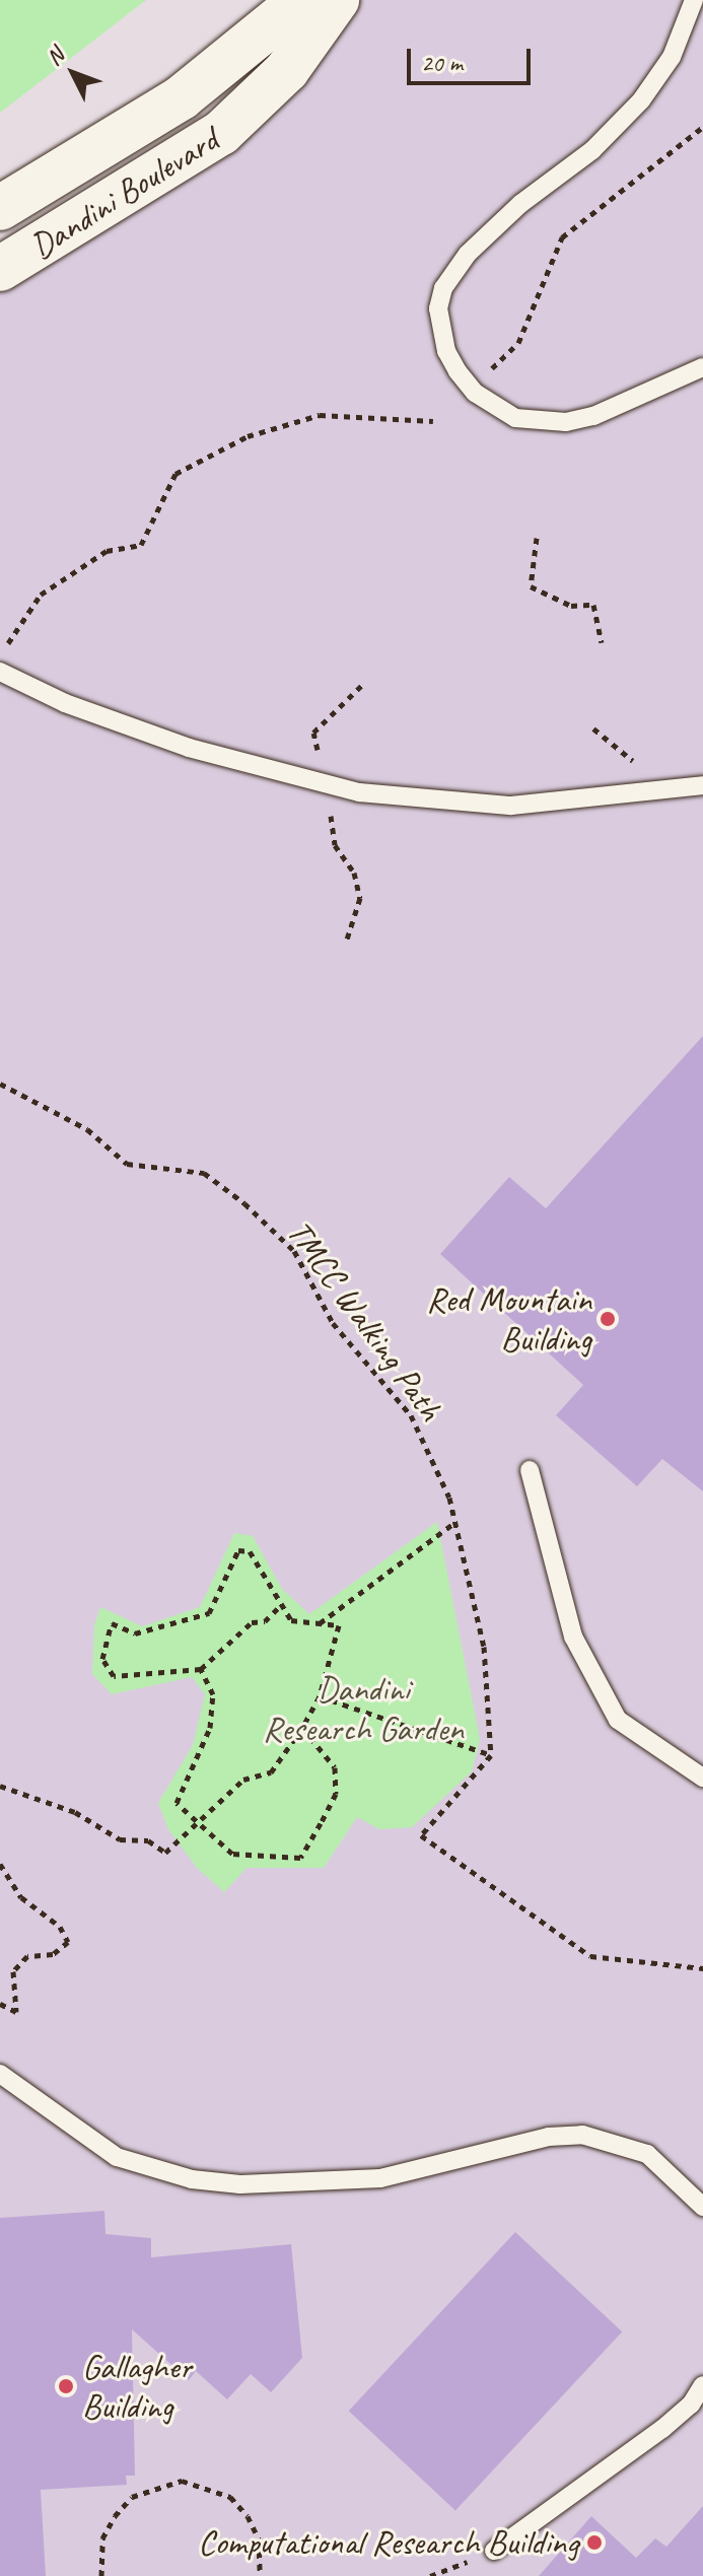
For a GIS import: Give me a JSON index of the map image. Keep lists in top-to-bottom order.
{
  "streets": {
    "main road": ["Dandini Boulevard"],
    "path": ["TMCC Walking Path"]
  },
  "parks": ["Dandini Research Garden"],
  "places": ["Red Mountain Building", "Gallagher Building", "Computational Research Building"],
  "scale_bar": "20 m",
  "north": "top left"
}
